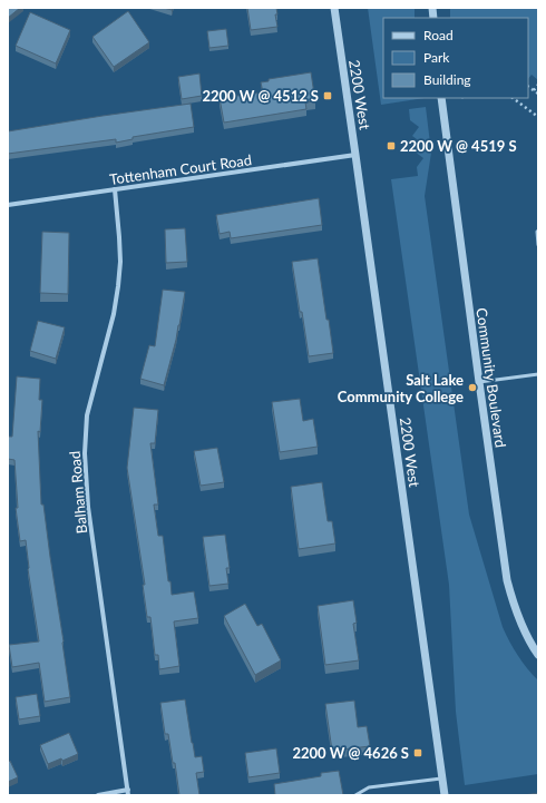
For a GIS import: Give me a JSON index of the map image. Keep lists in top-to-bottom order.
{
  "streets": {
    "street": [
      "2200 West",
      "Tottenham Court Road",
      "Community Boulevard",
      "Balham Road"
    ]
  },
  "crossings": [
    ["2200 West", "Tottenham Court Road"],
    ["Tottenham Court Road", "Balham Road"]
  ],
  "places": {
    "transit": ["2200 W @ 4512 S", "2200 W @ 4519 S", "2200 W @ 4626 S"],
    "other": ["Salt Lake Community College"]
  },
  "legend": ["Road", "Park", "Building"]
}
